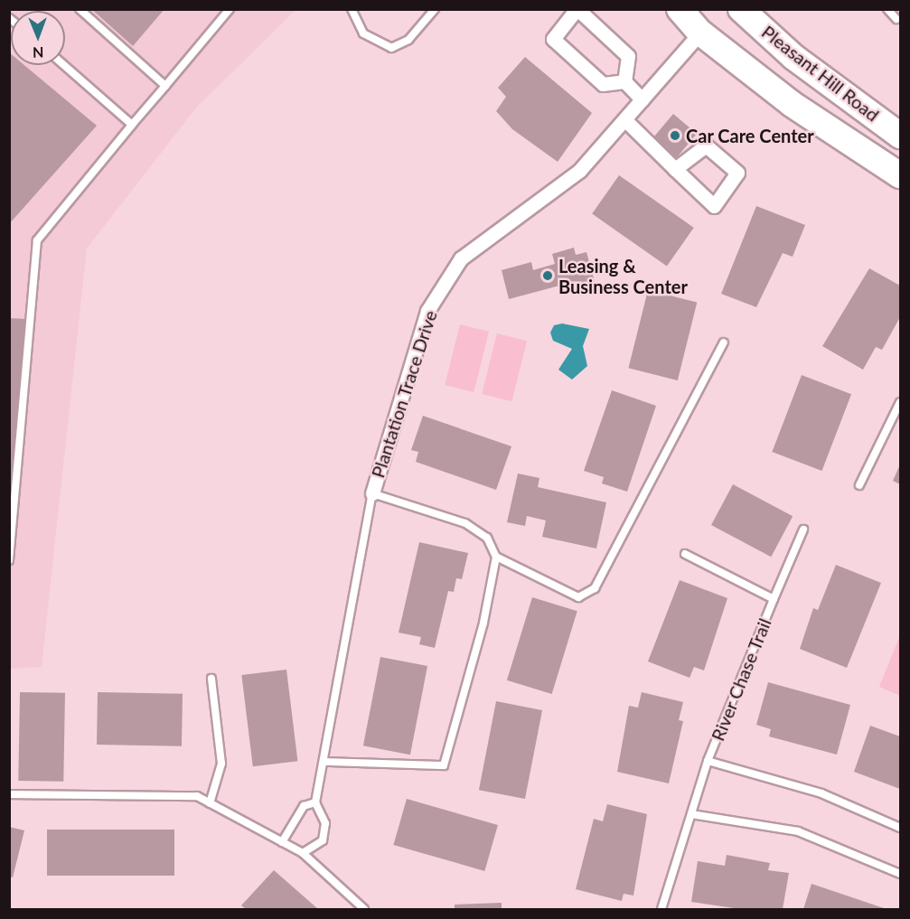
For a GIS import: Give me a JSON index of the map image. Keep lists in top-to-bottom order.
{
  "streets": {
    "highway": ["Pleasant Hill Road"],
    "street": ["Plantation Trace Drive"],
    "lane": ["River Chase Trail"]
  },
  "crossings": [
    ["Pleasant Hill Road", "Plantation Trace Drive"]
  ],
  "places": ["Car Care Center", "Leasing & Business Center"],
  "north": "bottom"
}
